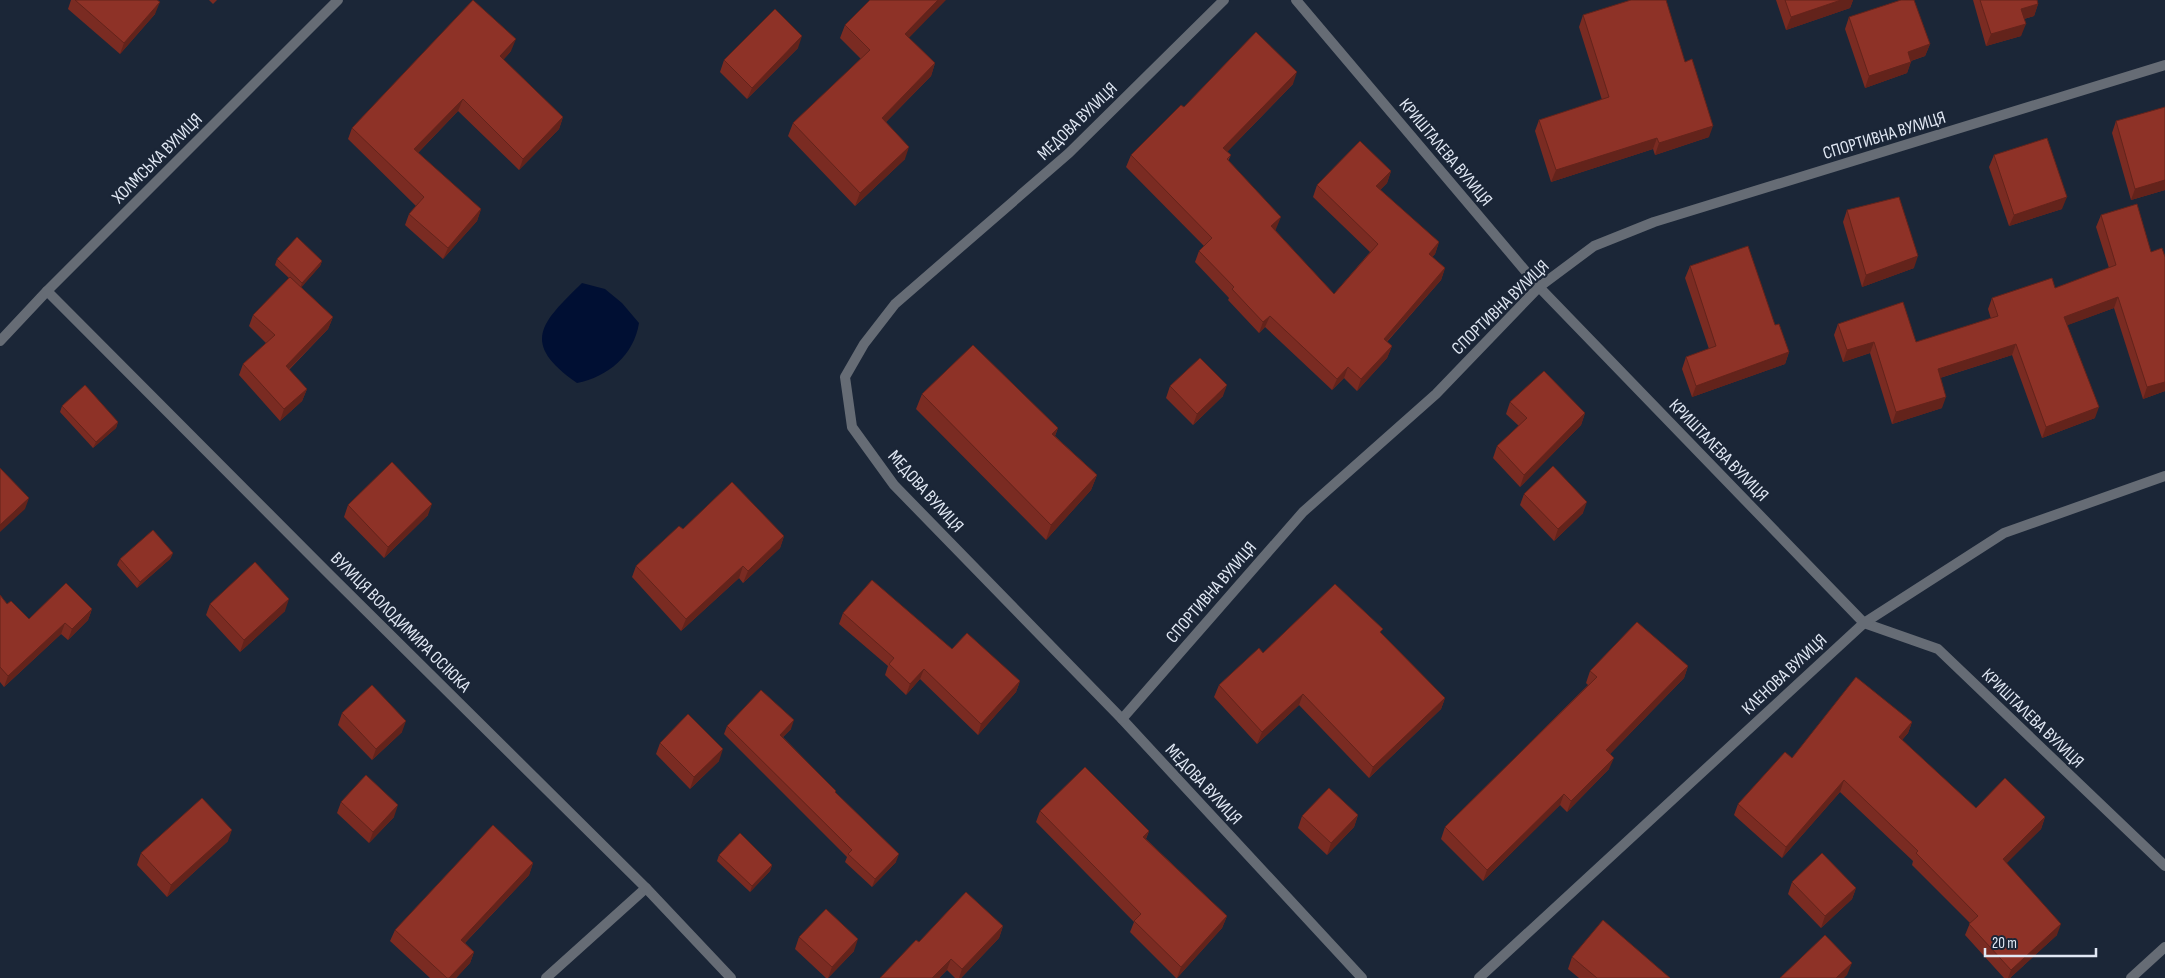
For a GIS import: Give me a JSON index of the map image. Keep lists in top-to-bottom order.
{
  "streets": {
    "street": [
      "МЕДОВА ВУЛИЦЯ",
      "СПОРТИВНА ВУЛИЦЯ",
      "КРИШТАЛЕВА ВУЛИЦЯ",
      "ХОЛМСЬКА ВУЛИЦЯ",
      "ВУЛИЦЯ ВОЛОДИМИРА ОСІЮКА",
      "КЛЕНОВА ВУЛИЦЯ"
    ]
  },
  "crossings": [
    ["МЕДОВА ВУЛИЦЯ", "СПОРТИВНА ВУЛИЦЯ"],
    ["СПОРТИВНА ВУЛИЦЯ", "КРИШТАЛЕВА ВУЛИЦЯ"],
    ["КРИШТАЛЕВА ВУЛИЦЯ", "КЛЕНОВА ВУЛИЦЯ"],
    ["ХОЛМСЬКА ВУЛИЦЯ", "ВУЛИЦЯ ВОЛОДИМИРА ОСІЮКА"]
  ],
  "scale_bar": "20 m"
}
